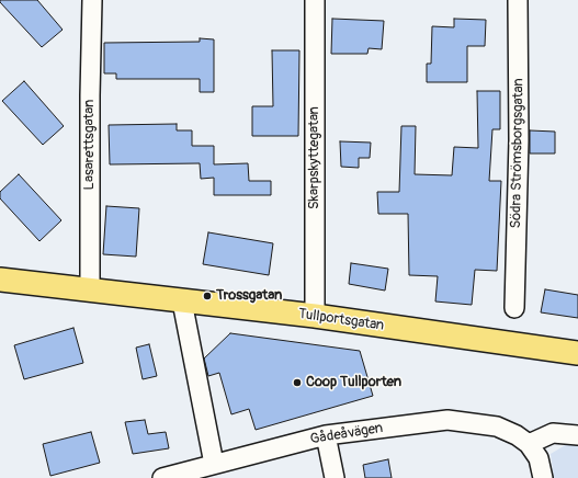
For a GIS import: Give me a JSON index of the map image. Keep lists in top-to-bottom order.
{
  "streets": {
    "main road": ["Tullportsgatan"],
    "street": [
      "Lasarettsgatan",
      "Södra Strömsborgsgatan",
      "Skarpskyttegatan",
      "Gådeåvägen"
    ]
  },
  "crossings": [
    ["Lasarettsgatan", "Tullportsgatan"],
    ["Skarpskyttegatan", "Tullportsgatan"]
  ],
  "places": ["Trossgatan", "Coop Tullporten"]
}
